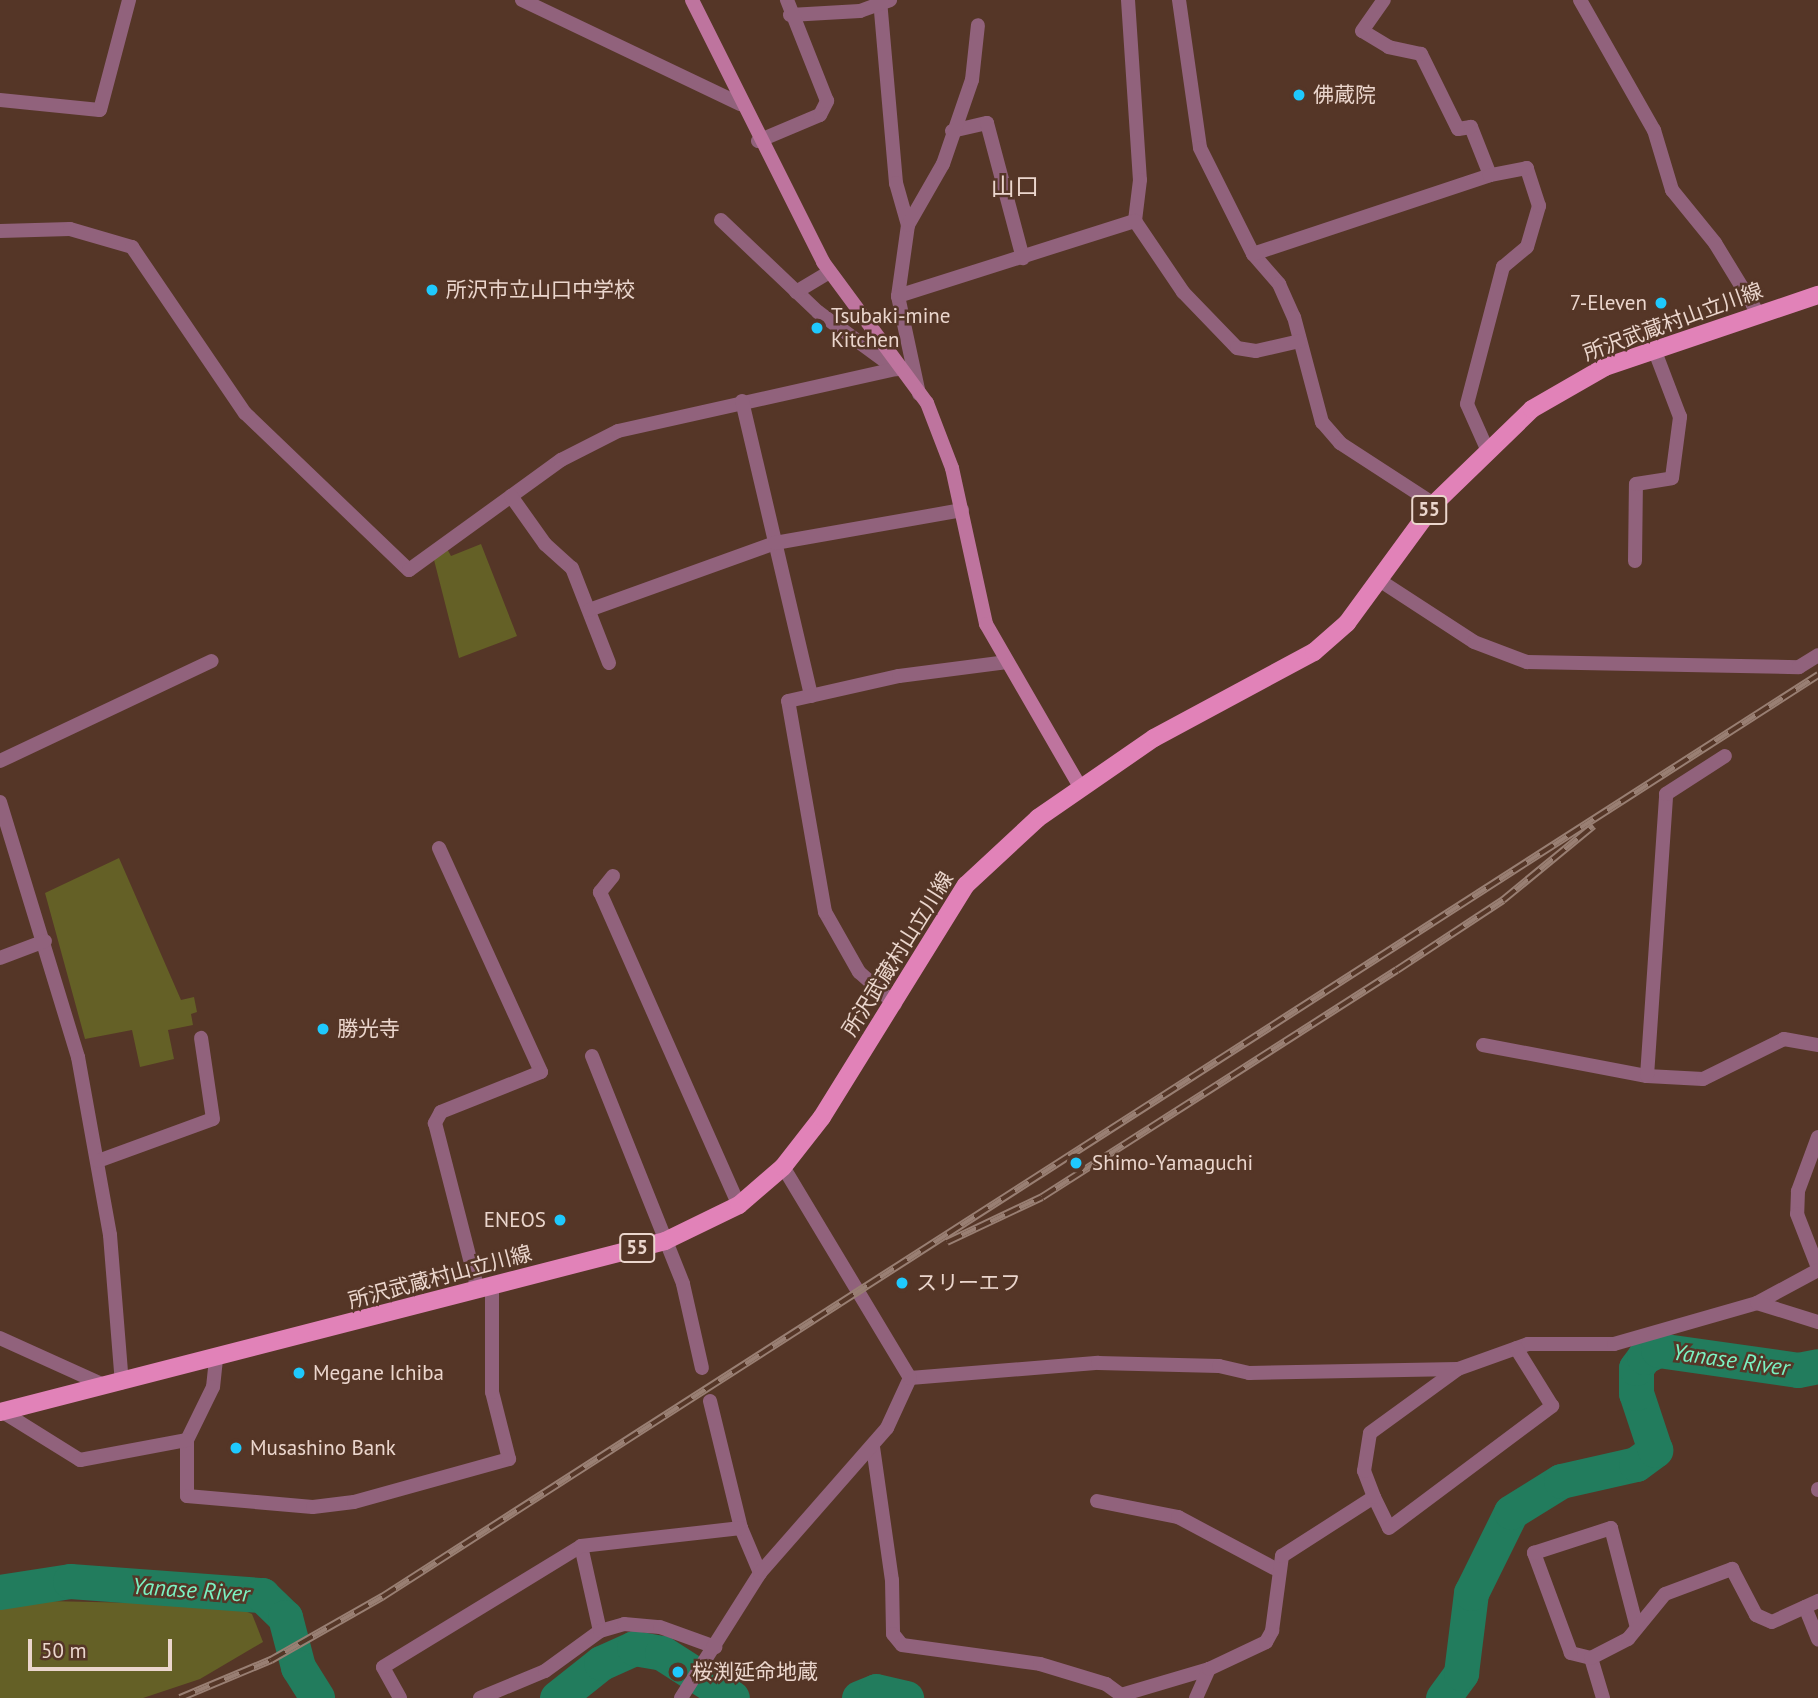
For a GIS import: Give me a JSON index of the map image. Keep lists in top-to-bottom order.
{
  "streets": {
    "main road": ["所沢武蔵村山立川線", "55"]
  },
  "districts": ["山口"],
  "water": ["Yanase River"],
  "places": [
    "佛蔵院",
    "所沢市立山口中学校",
    "7-Eleven",
    "Tsubaki-mine Kitchen",
    "勝光寺",
    "Shimo-Yamaguchi",
    "ENEOS",
    "スリーエフ",
    "Megane Ichiba",
    "Musashino Bank",
    "桜渕延命地蔵"
  ],
  "scale_bar": "50 m"
}
